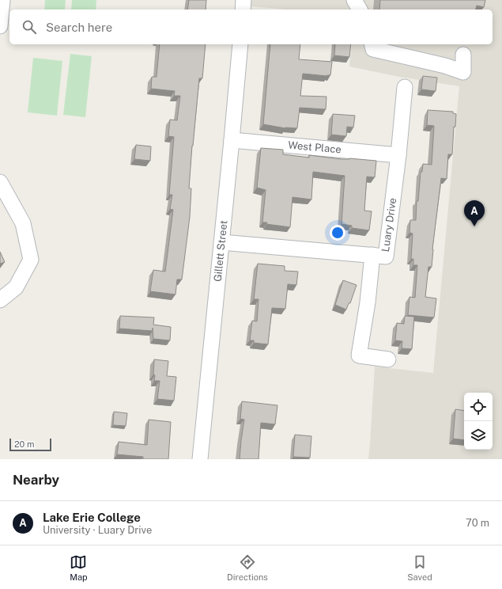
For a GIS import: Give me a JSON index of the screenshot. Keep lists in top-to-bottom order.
{
  "streets": {
    "street": ["West Place", "Luary Drive", "Gillett Street"]
  },
  "crossings": [
    ["West Place", "Luary Drive"],
    ["West Place", "Gillett Street"],
    ["Luary Drive", "Gillett Street"]
  ],
  "scale_bar": "20 m",
  "page": {
    "search": "Search here",
    "pins": "A",
    "scale": "20 m",
    "heading": "Nearby",
    "list": [
      {
        "mark": "A",
        "name": "Lake Erie College",
        "note": "University · Luary Drive",
        "value": "70 m"
      }
    ],
    "nav": ["Map", "Directions", "Saved"]
  }
}
